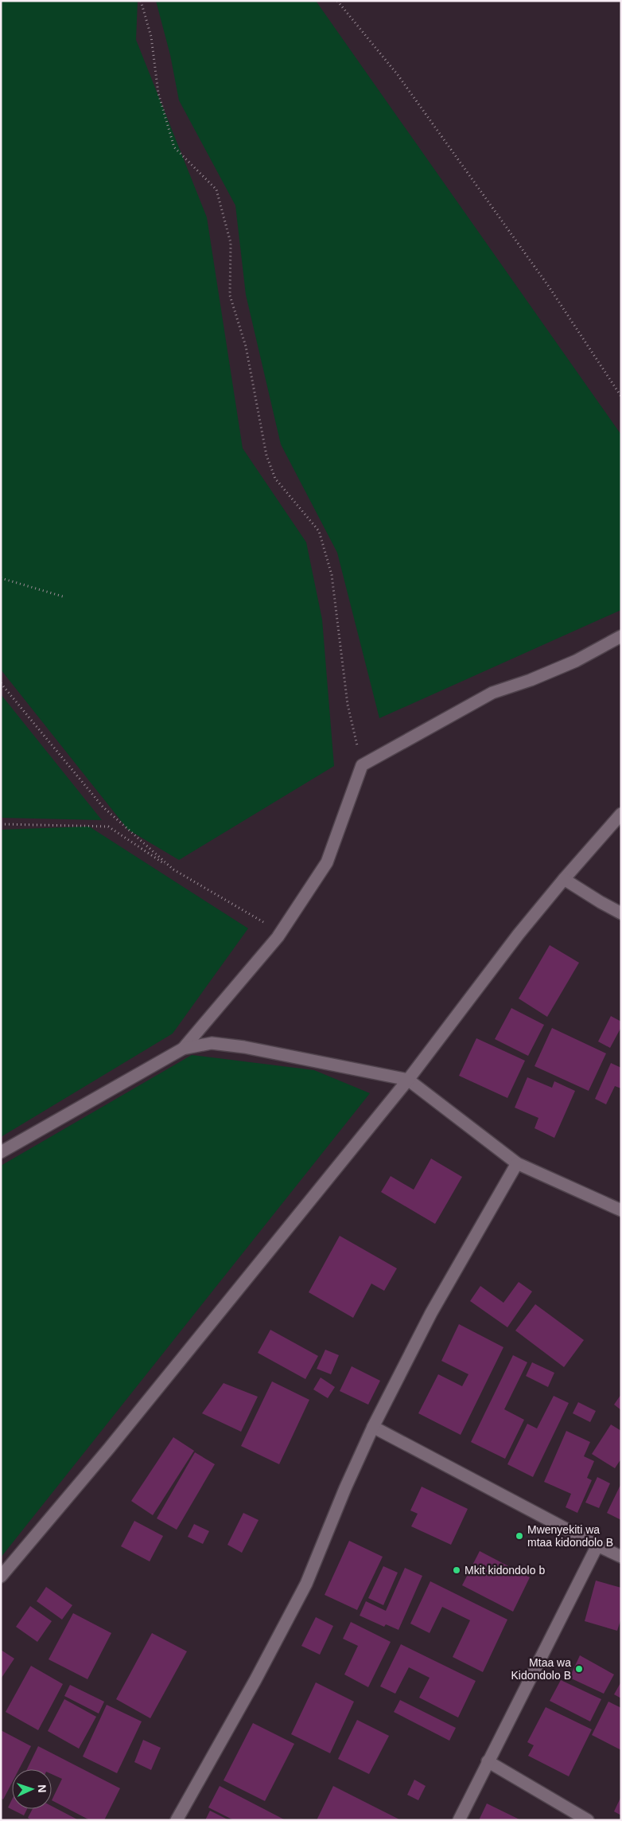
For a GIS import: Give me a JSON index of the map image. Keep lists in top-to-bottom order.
{
  "places": ["Mwenyekiti wa mtaa kidondolo B", "Mkit kidondolo b", "Mtaa wa Kidondolo B"],
  "north": "right"
}
